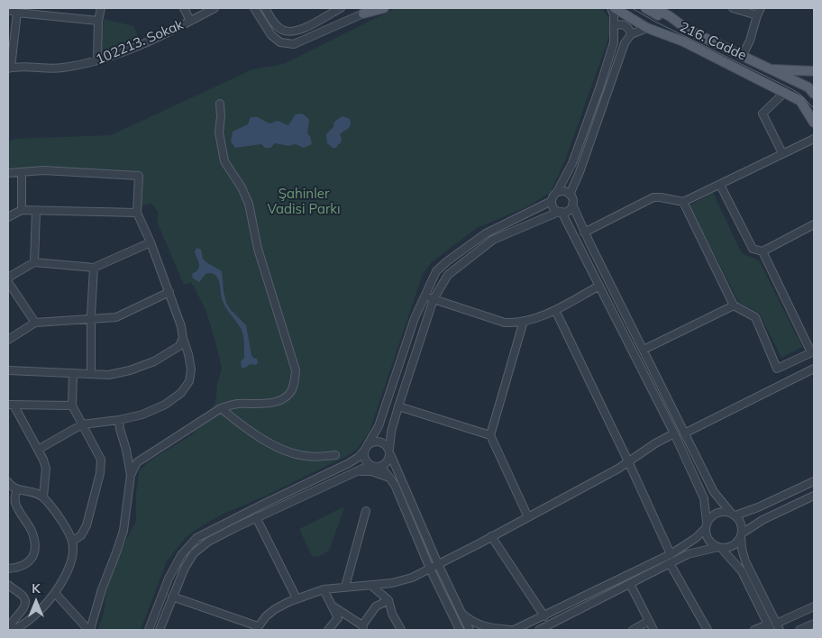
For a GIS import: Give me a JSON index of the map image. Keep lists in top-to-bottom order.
{
  "streets": {
    "main road": ["216. Cadde"],
    "street": ["102213. Sokak"]
  },
  "parks": ["Şahinler Vadisi Parkı"],
  "north": "top"
}
